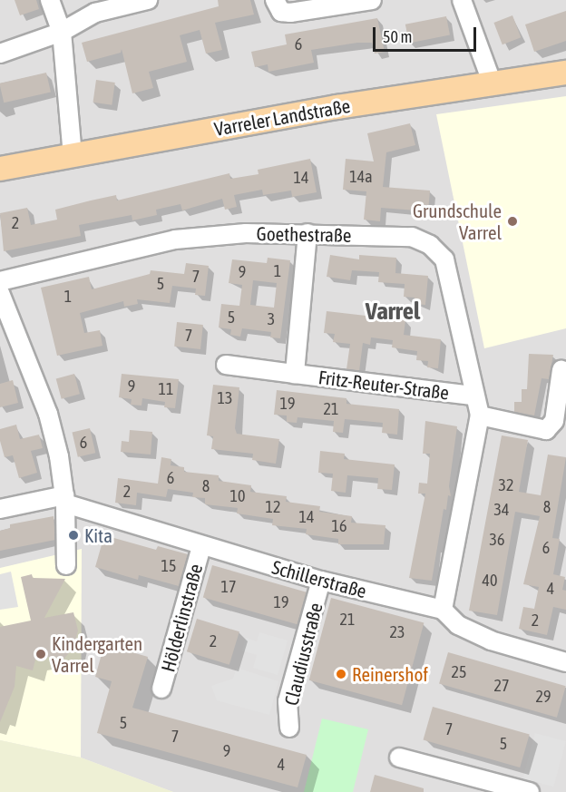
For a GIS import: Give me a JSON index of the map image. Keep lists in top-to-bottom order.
{
  "streets": {
    "main road": ["Varreler Landstraße"],
    "street": [
      "Goethestraße",
      "Fritz-Reuter-Straße",
      "Schillerstraße",
      "Hölderlinstraße",
      "Claudiusstraße"
    ]
  },
  "crossings": [
    ["Goethestraße", "Fritz-Reuter-Straße"],
    ["Goethestraße", "Schillerstraße"],
    ["Schillerstraße", "Hölderlinstraße"],
    ["Schillerstraße", "Claudiusstraße"]
  ],
  "districts": ["Varrel"],
  "places": [
    "Grundschule Varrel",
    "Kita",
    "Kindergarten Varrel",
    "Reinershof"
  ],
  "house_numbers": [
    "6",
    "14a",
    "14",
    "2",
    "1",
    "9",
    "7",
    "5",
    "1",
    "5",
    "3",
    "7",
    "9",
    "11",
    "13",
    "19",
    "21",
    "6",
    "6",
    "32",
    "8",
    "2",
    "10",
    "12",
    "8",
    "34",
    "14",
    "16",
    "36",
    "6",
    "15",
    "40",
    "17",
    "4",
    "19",
    "21",
    "2",
    "23",
    "2",
    "25",
    "27",
    "29",
    "5",
    "7",
    "7",
    "5",
    "9",
    "4"
  ],
  "scale_bar": "50 m"
}
